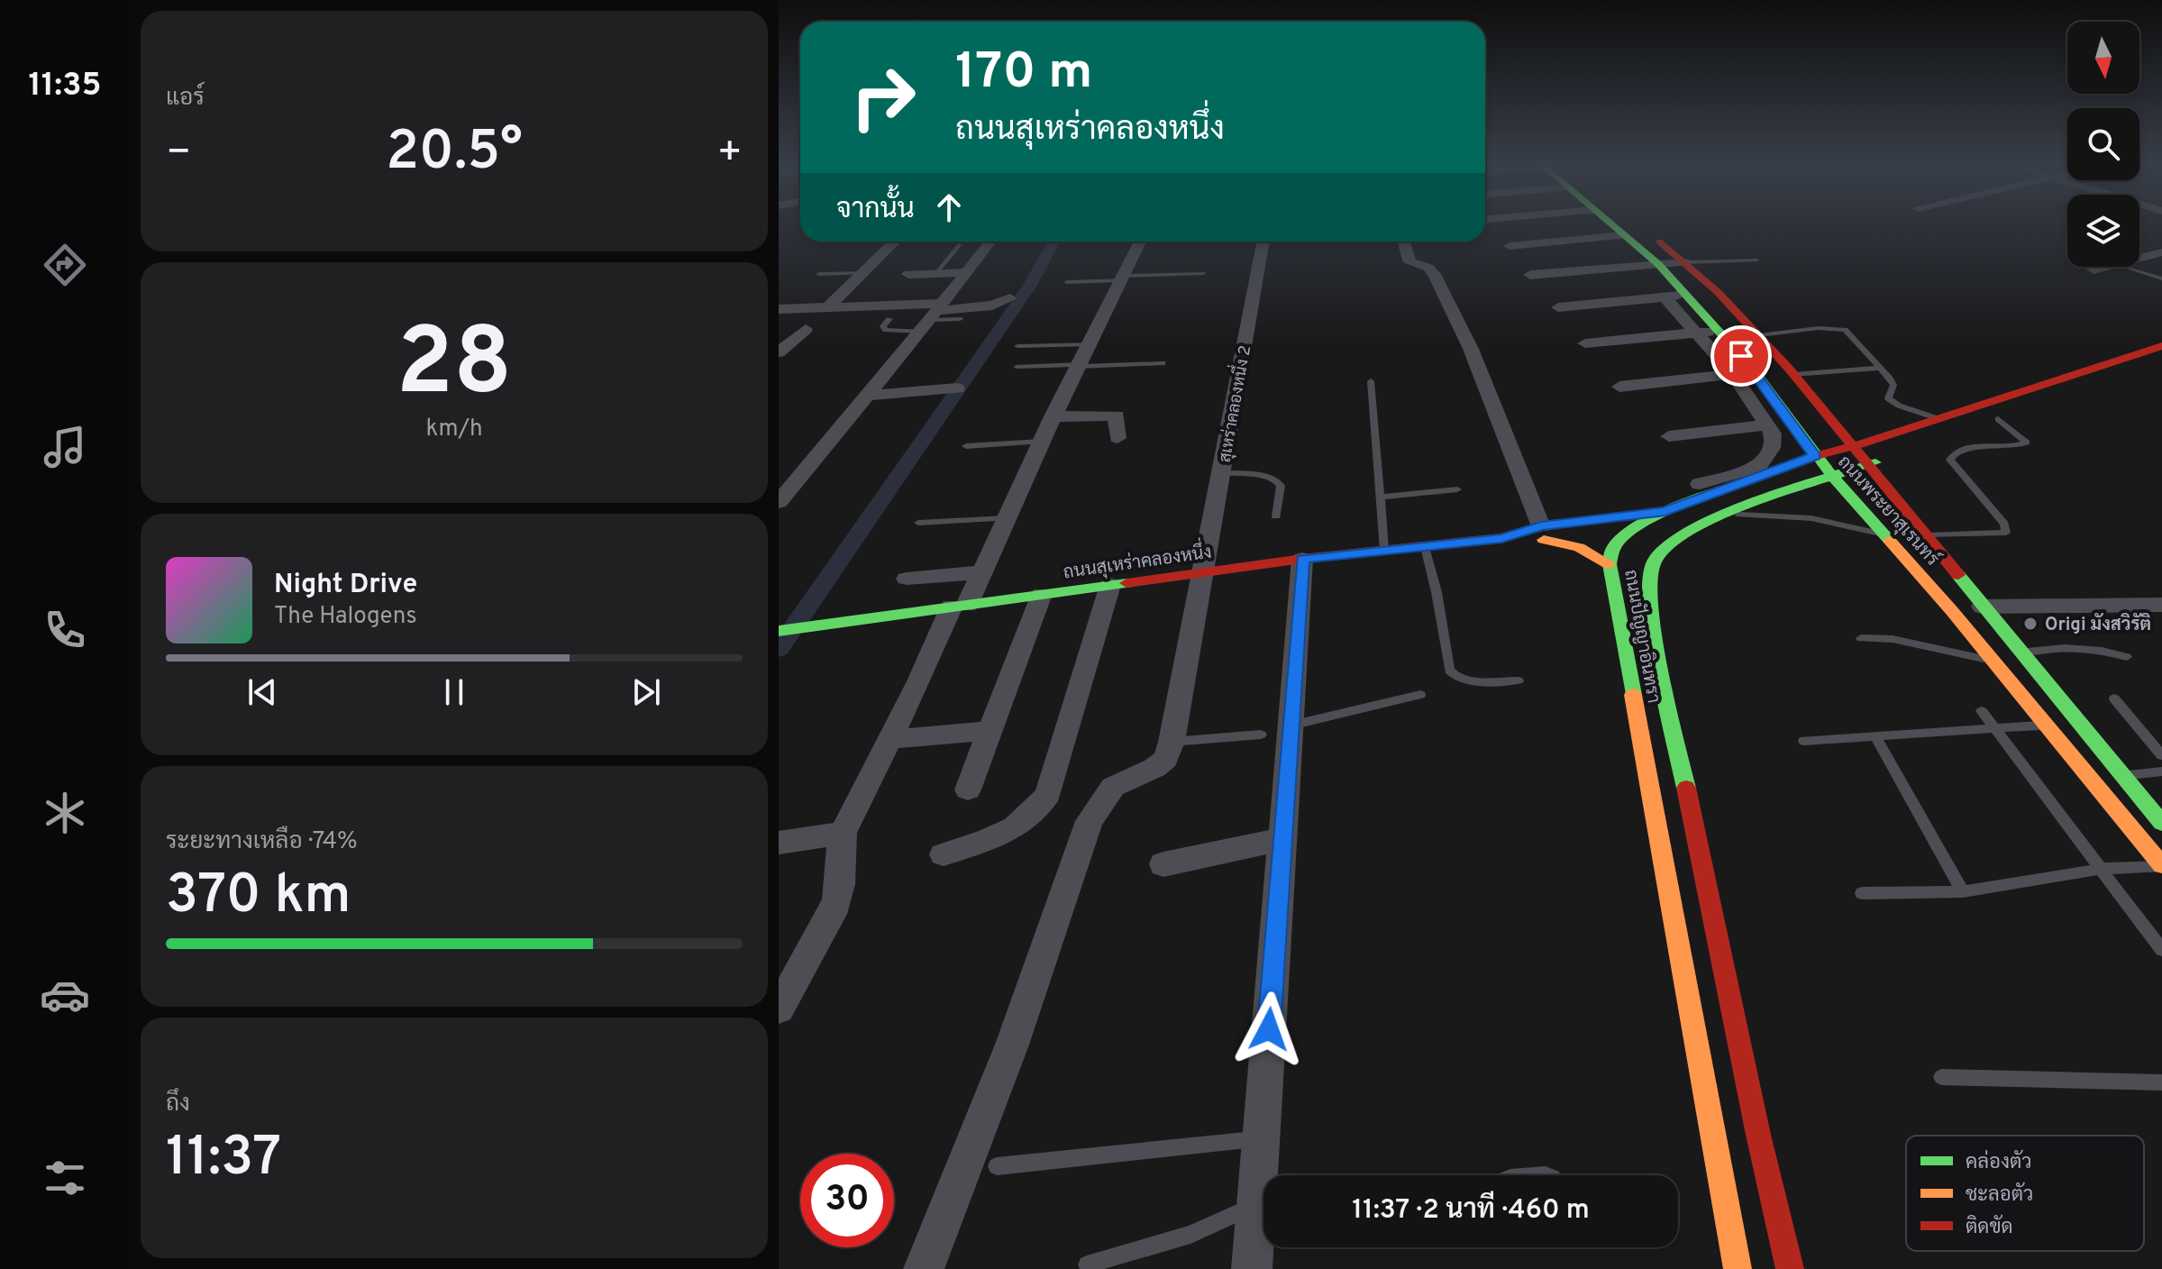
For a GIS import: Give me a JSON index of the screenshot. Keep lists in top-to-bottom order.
{
  "streets": {
    "street": [
      "สุเหร่าคลองหนึ่ง 2",
      "ถนนพระยาสุเรนทร์",
      "ถนนสุเหร่าคลองหนึ่ง",
      "ถนนปัญญาอินทรา"
    ]
  },
  "crossings": [
    ["สุเหร่าคลองหนึ่ง 2", "ถนนสุเหร่าคลองหนึ่ง"],
    ["ถนนพระยาสุเรนทร์", "ถนนปัญญาอินทรา"],
    ["ถนนสุเหร่าคลองหนึ่ง", "ถนนปัญญาอินทรา"]
  ],
  "places": ["Origi มังสวิรัติ"],
  "legend": ["คล่องตัว", "ชะลอตัว", "ติดขัด"],
  "north": "bottom",
  "page": {
    "tabs": "11:35",
    "tile": [
      "แอร์",
      ["28", "km/h"],
      ["ระยะทางเหลือ · 74%", "370 km"],
      ["ถึง", "11:37"]
    ],
    "turn": ["170 m", "ถนนสุเหร่าคลองหนึ่ง"],
    "heat": ["−", "20.5°", "+"],
    "then": "จากนั้น",
    "song": ["Night Drive", "The Halogens"],
    "limit": "30",
    "trip": "11:37 · 2 นาที · 460 m"
  }
}
